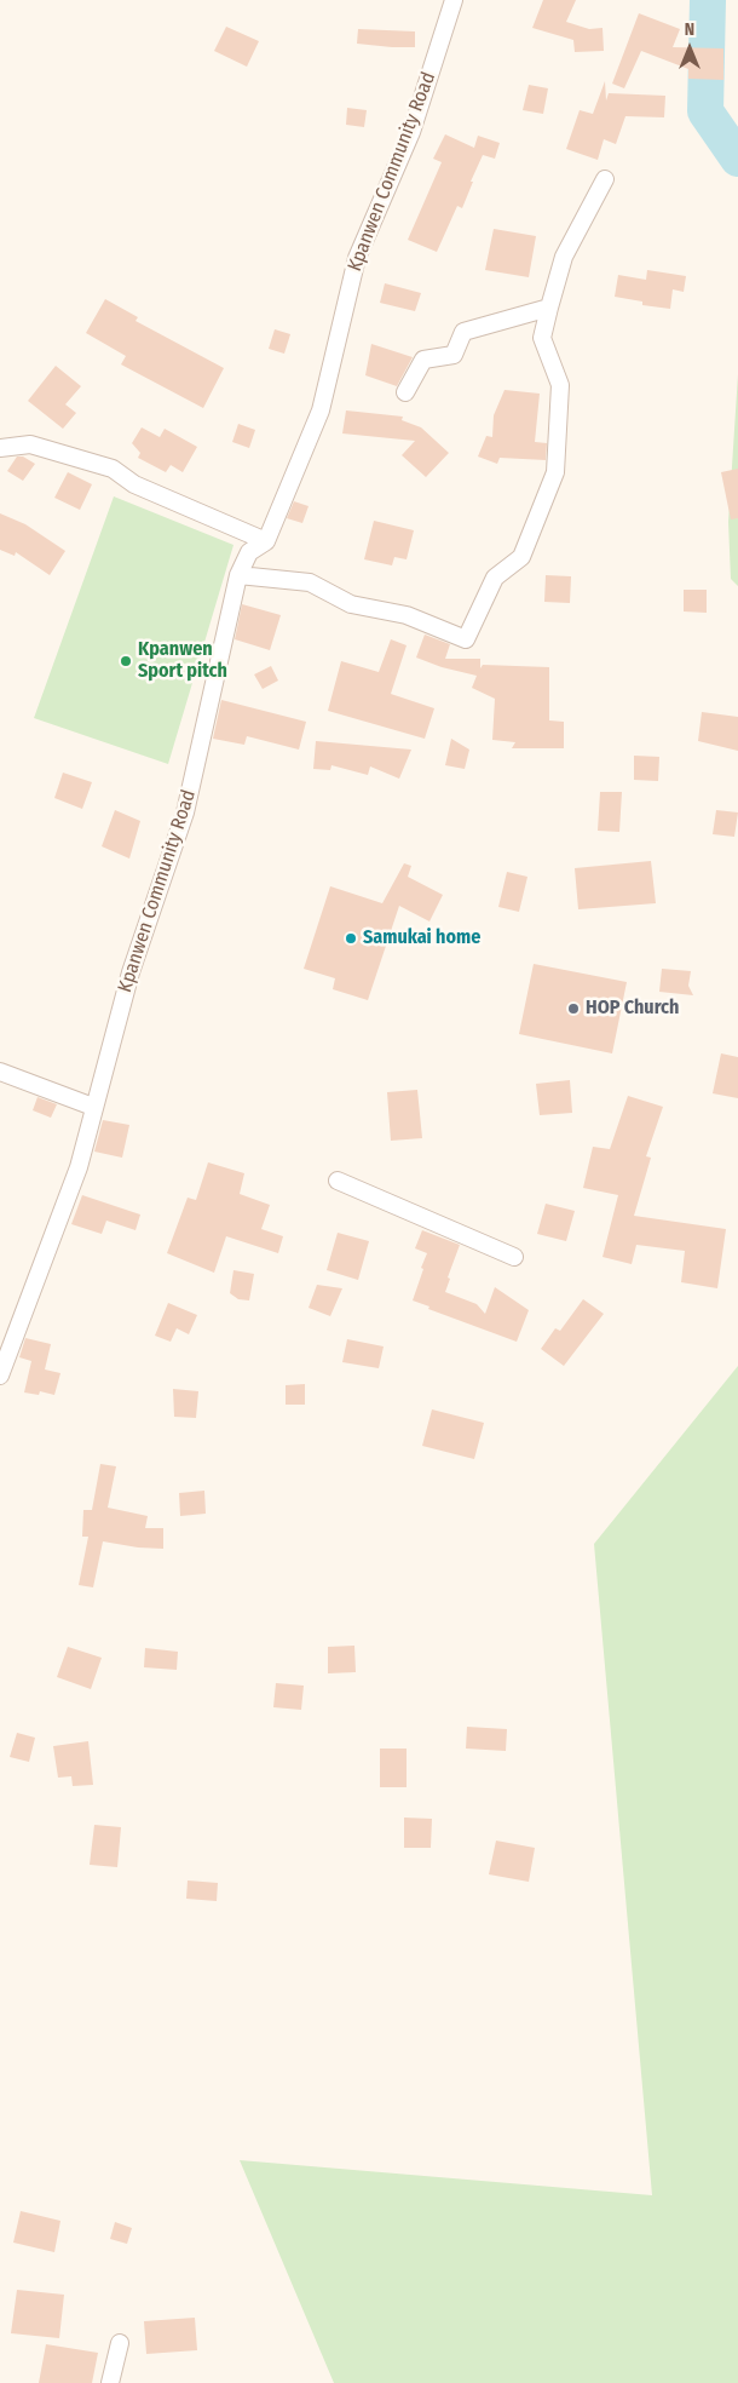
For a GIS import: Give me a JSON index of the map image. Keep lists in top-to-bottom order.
{
  "streets": {
    "street": ["Kpanwen Community Road"]
  },
  "places": ["Kpanwen Sport pitch", "Samukai home", "HOP Church"],
  "north": "top"
}
